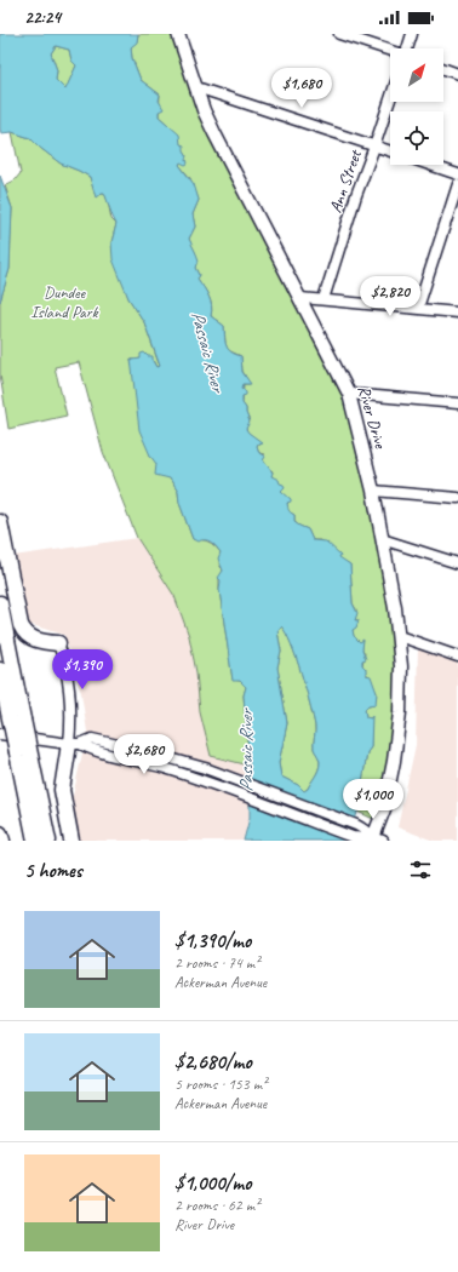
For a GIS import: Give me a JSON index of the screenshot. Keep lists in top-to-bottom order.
{
  "streets": {
    "main road": ["River Drive"],
    "street": ["Ann Street"]
  },
  "water": ["Passaic River"],
  "parks": ["Dundee Island Park"],
  "north": "top right",
  "page": {
    "status": "22:24",
    "price": [
      "$1,680",
      "$2,820",
      "$1,390",
      "$2,680",
      "$1,000"
    ],
    "heading": "5 homes",
    "list": [
      {
        "name": "$1,390/mo",
        "note": "2 rooms · 74 m² · Ackerman Avenue"
      },
      {
        "name": "$2,680/mo",
        "note": "5 rooms · 153 m² · Ackerman Avenue"
      },
      {
        "name": "$1,000/mo",
        "note": "2 rooms · 62 m² · River Drive"
      }
    ]
  }
}
